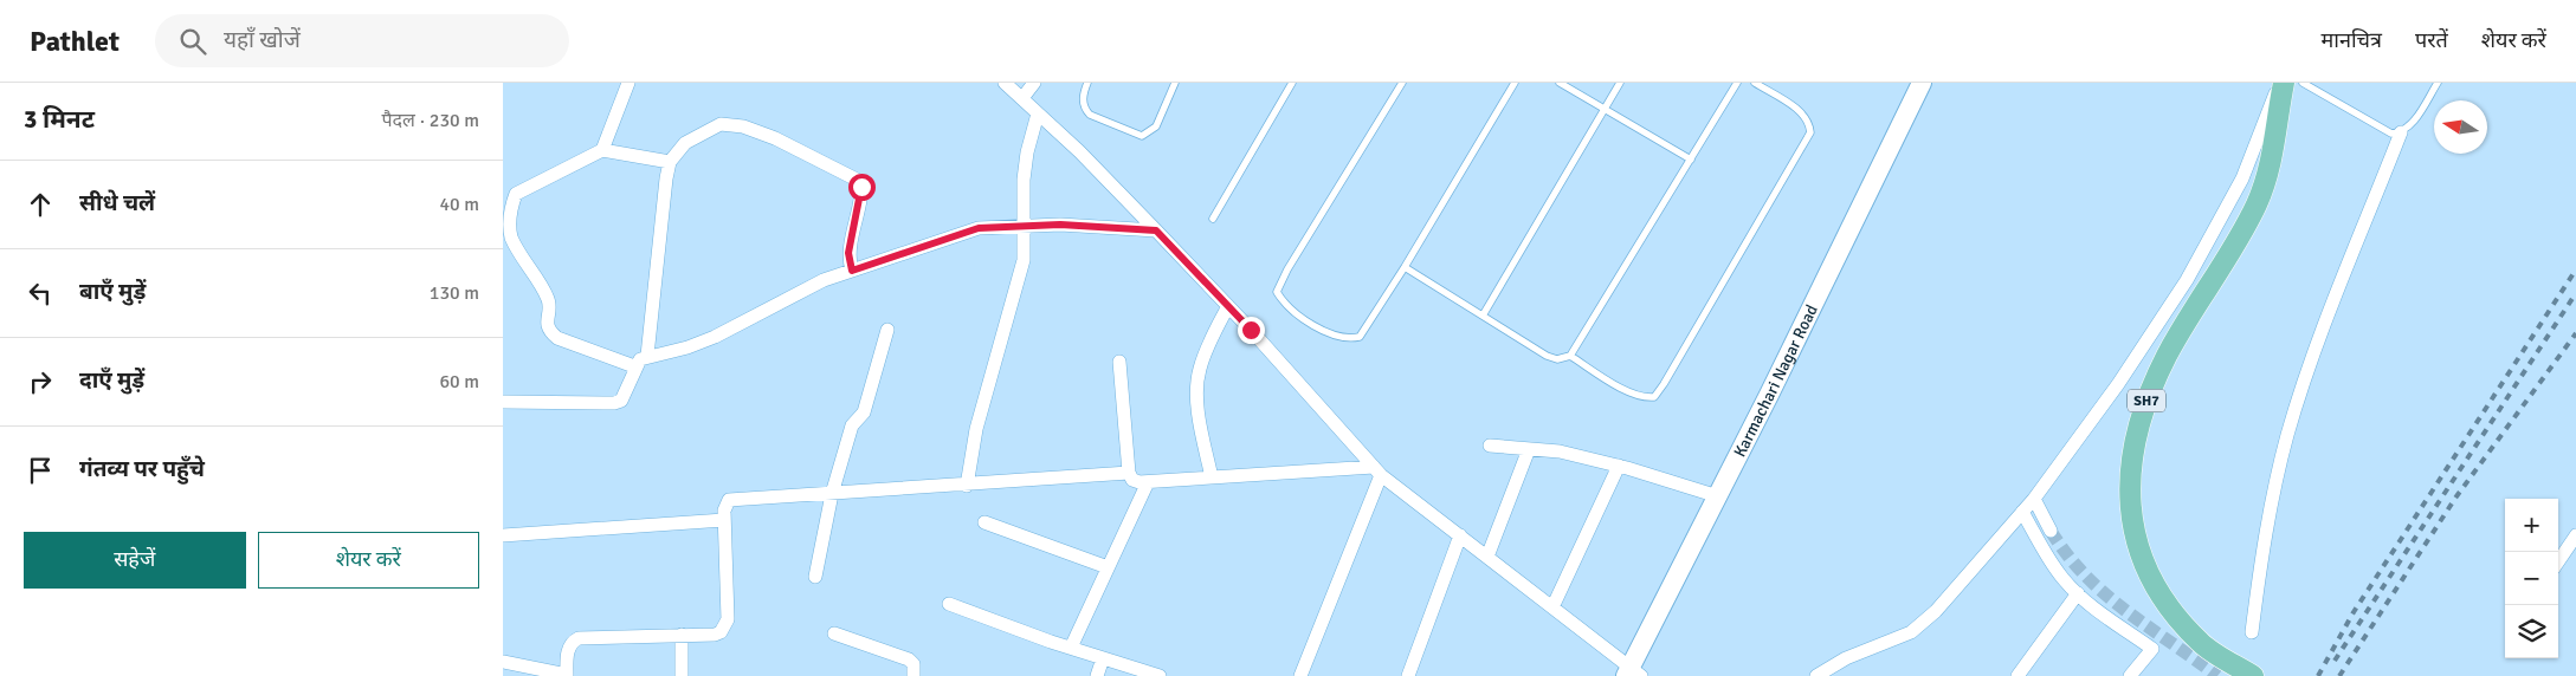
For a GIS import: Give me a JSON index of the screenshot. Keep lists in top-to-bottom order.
{
  "streets": {
    "main road": ["SH7"],
    "street": ["Karmachari Nagar Road"]
  },
  "north": "left",
  "page": {
    "header": "Pathlet",
    "search": "यहाँ खोजें",
    "nav": ["मानचित्र", "परतें", "शेयर करें"],
    "heading": ["3 मिनट", "पैदल · 230 m"],
    "list": [
      ["सीधे चलें", "40 m"],
      ["बाएँ मुड़ें", "130 m"],
      ["दाएँ मुड़ें", "60 m"],
      "गंतव्य पर पहुँचे"
    ],
    "map_buttons": ["+", "−"],
    "buttons": ["सहेजें", "शेयर करें"]
  }
}
